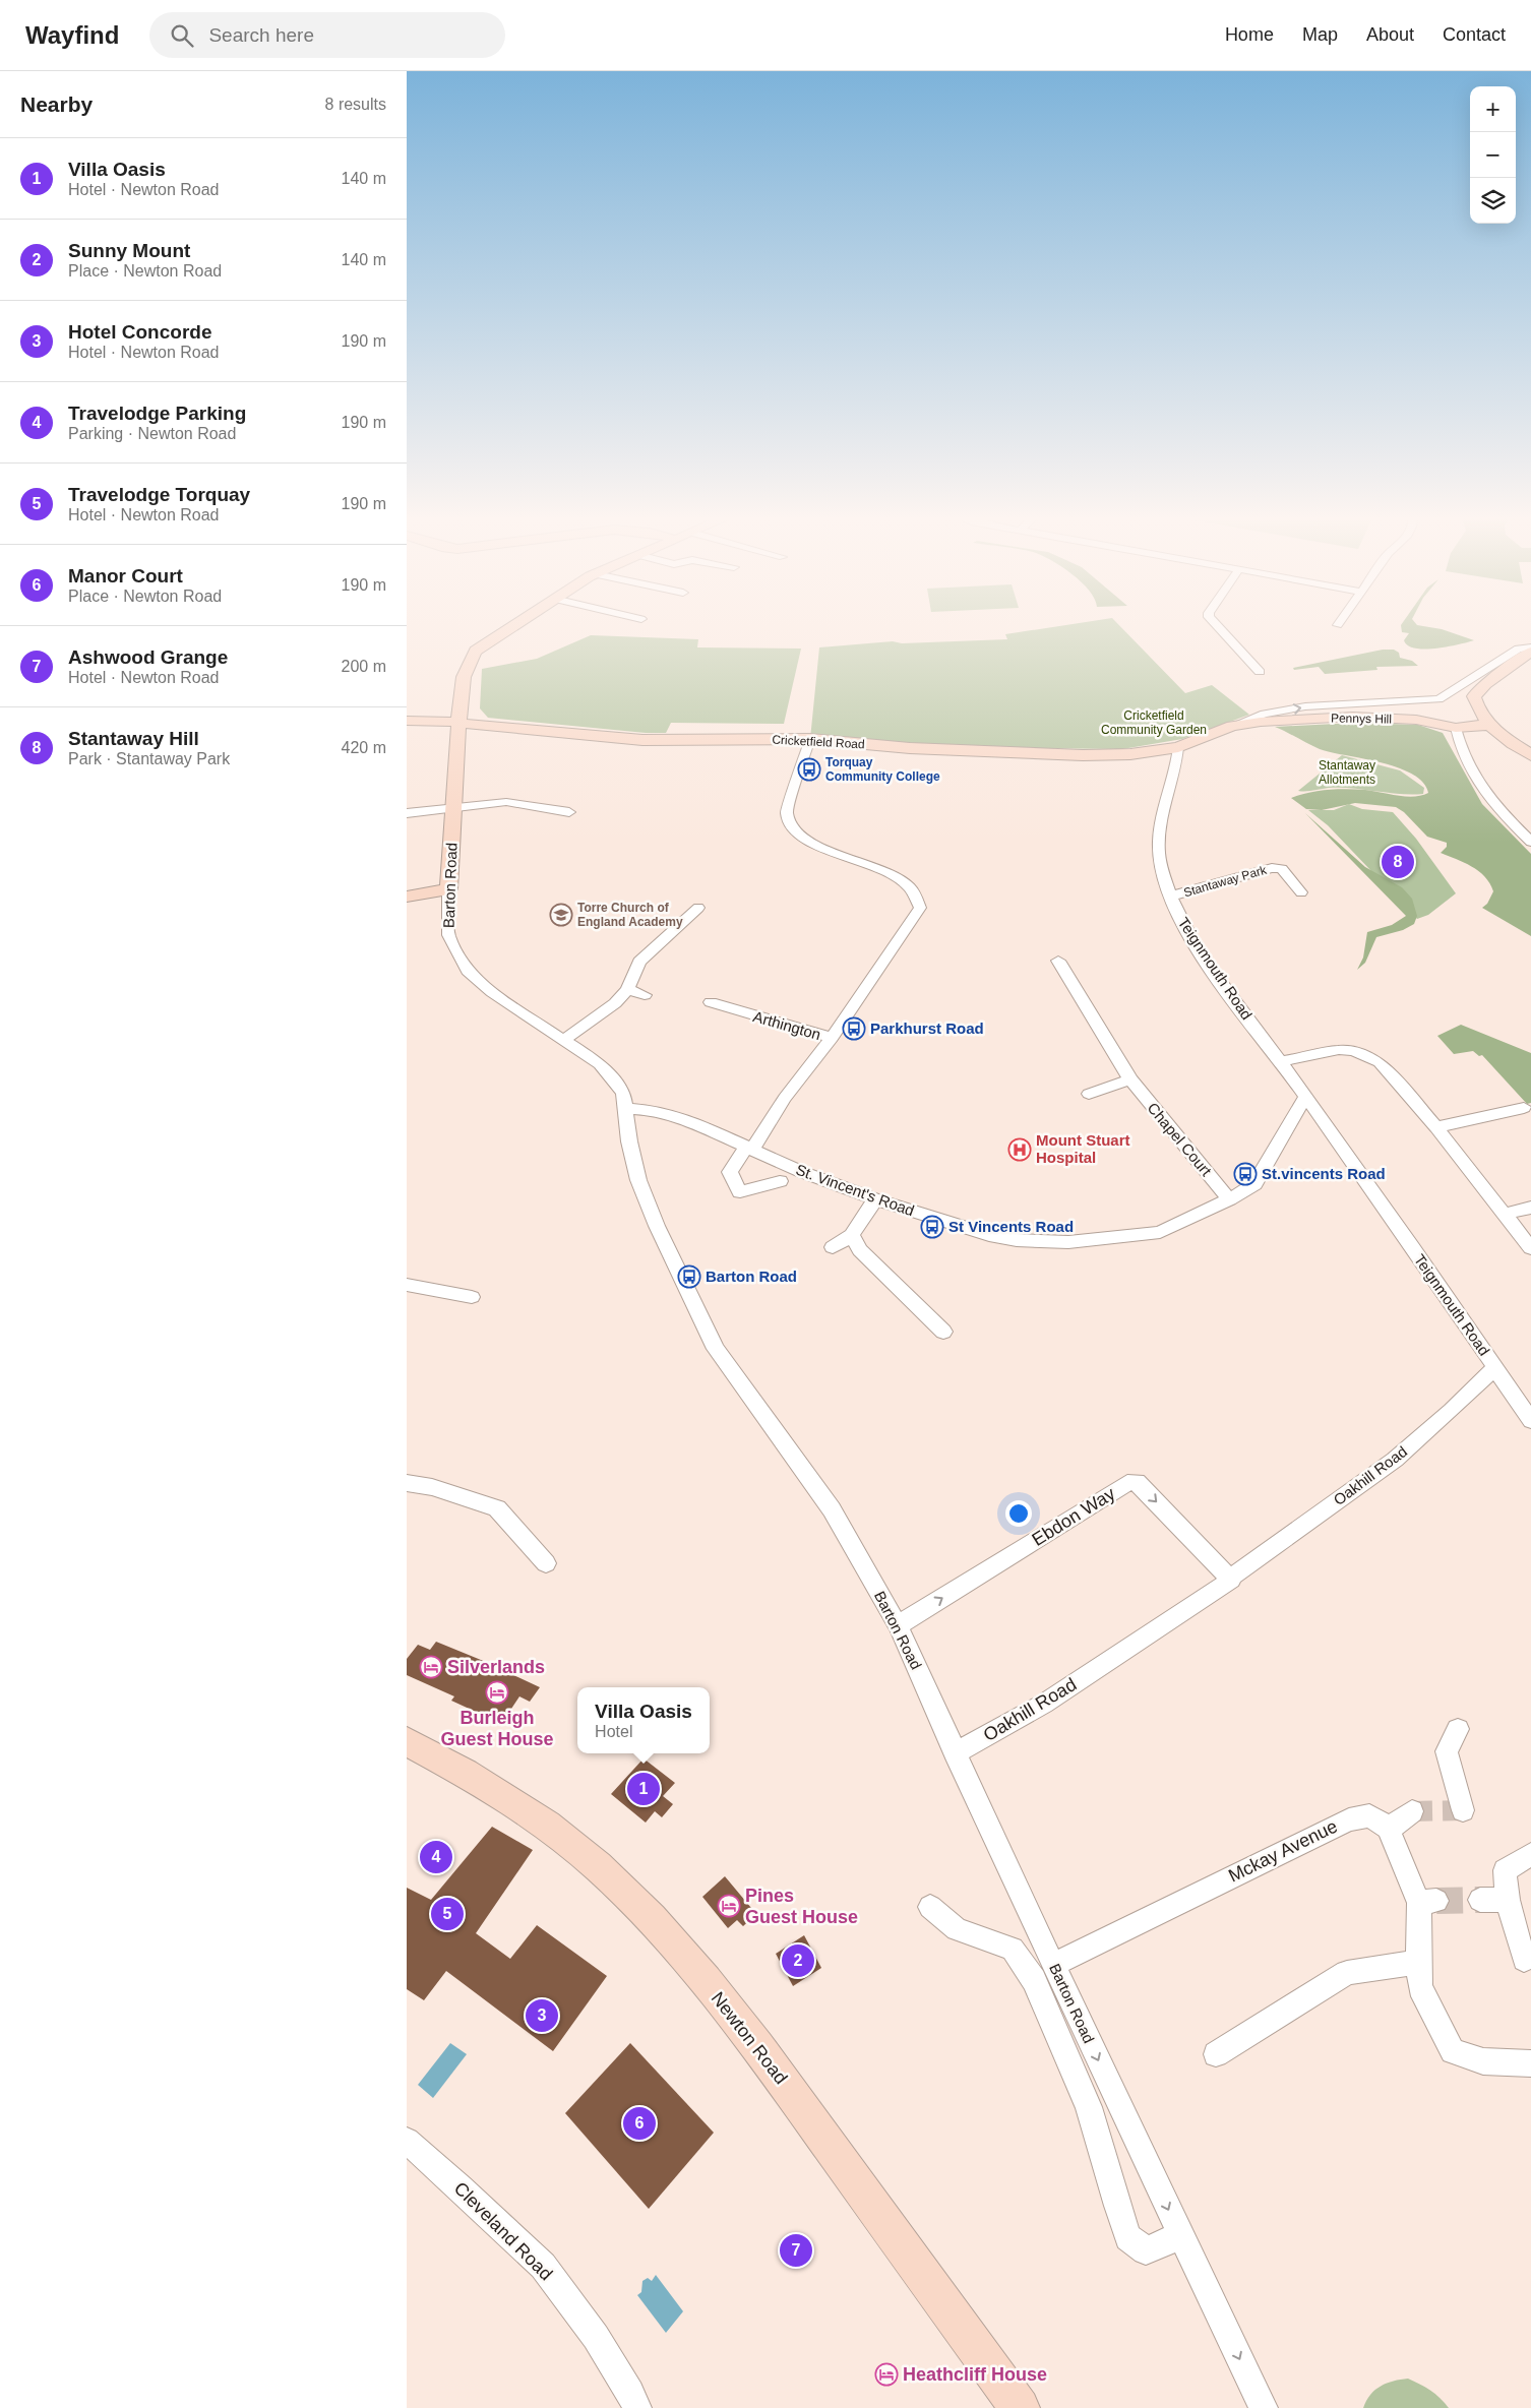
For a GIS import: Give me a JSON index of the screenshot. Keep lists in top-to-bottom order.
{
  "streets": {
    "street": [
      "Pennys Hill",
      "Cricketfield Road",
      "Stantaway Park",
      "Barton Road",
      "Teignmouth Road",
      "Arthington",
      "Chapel Court",
      "St. Vincent's Road",
      "Oakhill Road",
      "Ebdon Way",
      "Mckay Avenue",
      "Newton Road",
      "Cleveland Road"
    ]
  },
  "crossings": [
    ["Cricketfield Road", "Barton Road"],
    ["Cricketfield Road", "Teignmouth Road"],
    ["Stantaway Park", "Teignmouth Road"],
    ["Barton Road", "St. Vincent's Road"],
    ["Barton Road", "Oakhill Road"],
    ["Barton Road", "Ebdon Way"],
    ["Barton Road", "Mckay Avenue"],
    ["Teignmouth Road", "St. Vincent's Road"],
    ["Teignmouth Road", "Oakhill Road"],
    ["Chapel Court", "St. Vincent's Road"],
    ["Oakhill Road", "Ebdon Way"]
  ],
  "one_way": ["Ebdon Way"],
  "parks": ["Cricketfield Community Garden", "Stantaway Allotments"],
  "places": {
    "bus stop": [
      "Torquay Community College",
      "Parkhurst Road",
      "St.vincents Road",
      "St Vincents Road",
      "Barton Road"
    ],
    "school or university": ["Torre Church of England Academy"],
    "hospital": ["Mount Stuart Hospital"],
    "hotel": [
      "Silverlands",
      "Burleigh Guest House",
      "Pines Guest House",
      "Heathcliff House"
    ]
  },
  "page": {
    "header": "Wayfind",
    "search": "Search here",
    "nav": [
      "Home",
      "Map",
      "About",
      "Contact"
    ],
    "heading": ["Nearby", "8 results"],
    "map_buttons": ["+", "−"],
    "list": [
      {
        "mark": "1",
        "name": "Villa Oasis",
        "note": "Hotel · Newton Road",
        "value": "140 m"
      },
      {
        "mark": "2",
        "name": "Sunny Mount",
        "note": "Place · Newton Road",
        "value": "140 m"
      },
      {
        "mark": "3",
        "name": "Hotel Concorde",
        "note": "Hotel · Newton Road",
        "value": "190 m"
      },
      {
        "mark": "4",
        "name": "Travelodge Parking",
        "note": "Parking · Newton Road",
        "value": "190 m"
      },
      {
        "mark": "5",
        "name": "Travelodge Torquay",
        "note": "Hotel · Newton Road",
        "value": "190 m"
      },
      {
        "mark": "6",
        "name": "Manor Court",
        "note": "Place · Newton Road",
        "value": "190 m"
      },
      {
        "mark": "7",
        "name": "Ashwood Grange",
        "note": "Hotel · Newton Road",
        "value": "200 m"
      },
      {
        "mark": "8",
        "name": "Stantaway Hill",
        "note": "Park · Stantaway Park",
        "value": "420 m"
      }
    ],
    "pins": [
      "8",
      "1",
      "4",
      "5",
      "2",
      "3",
      "6",
      "7"
    ],
    "popup": ["Villa Oasis", "Hotel"]
  }
}
